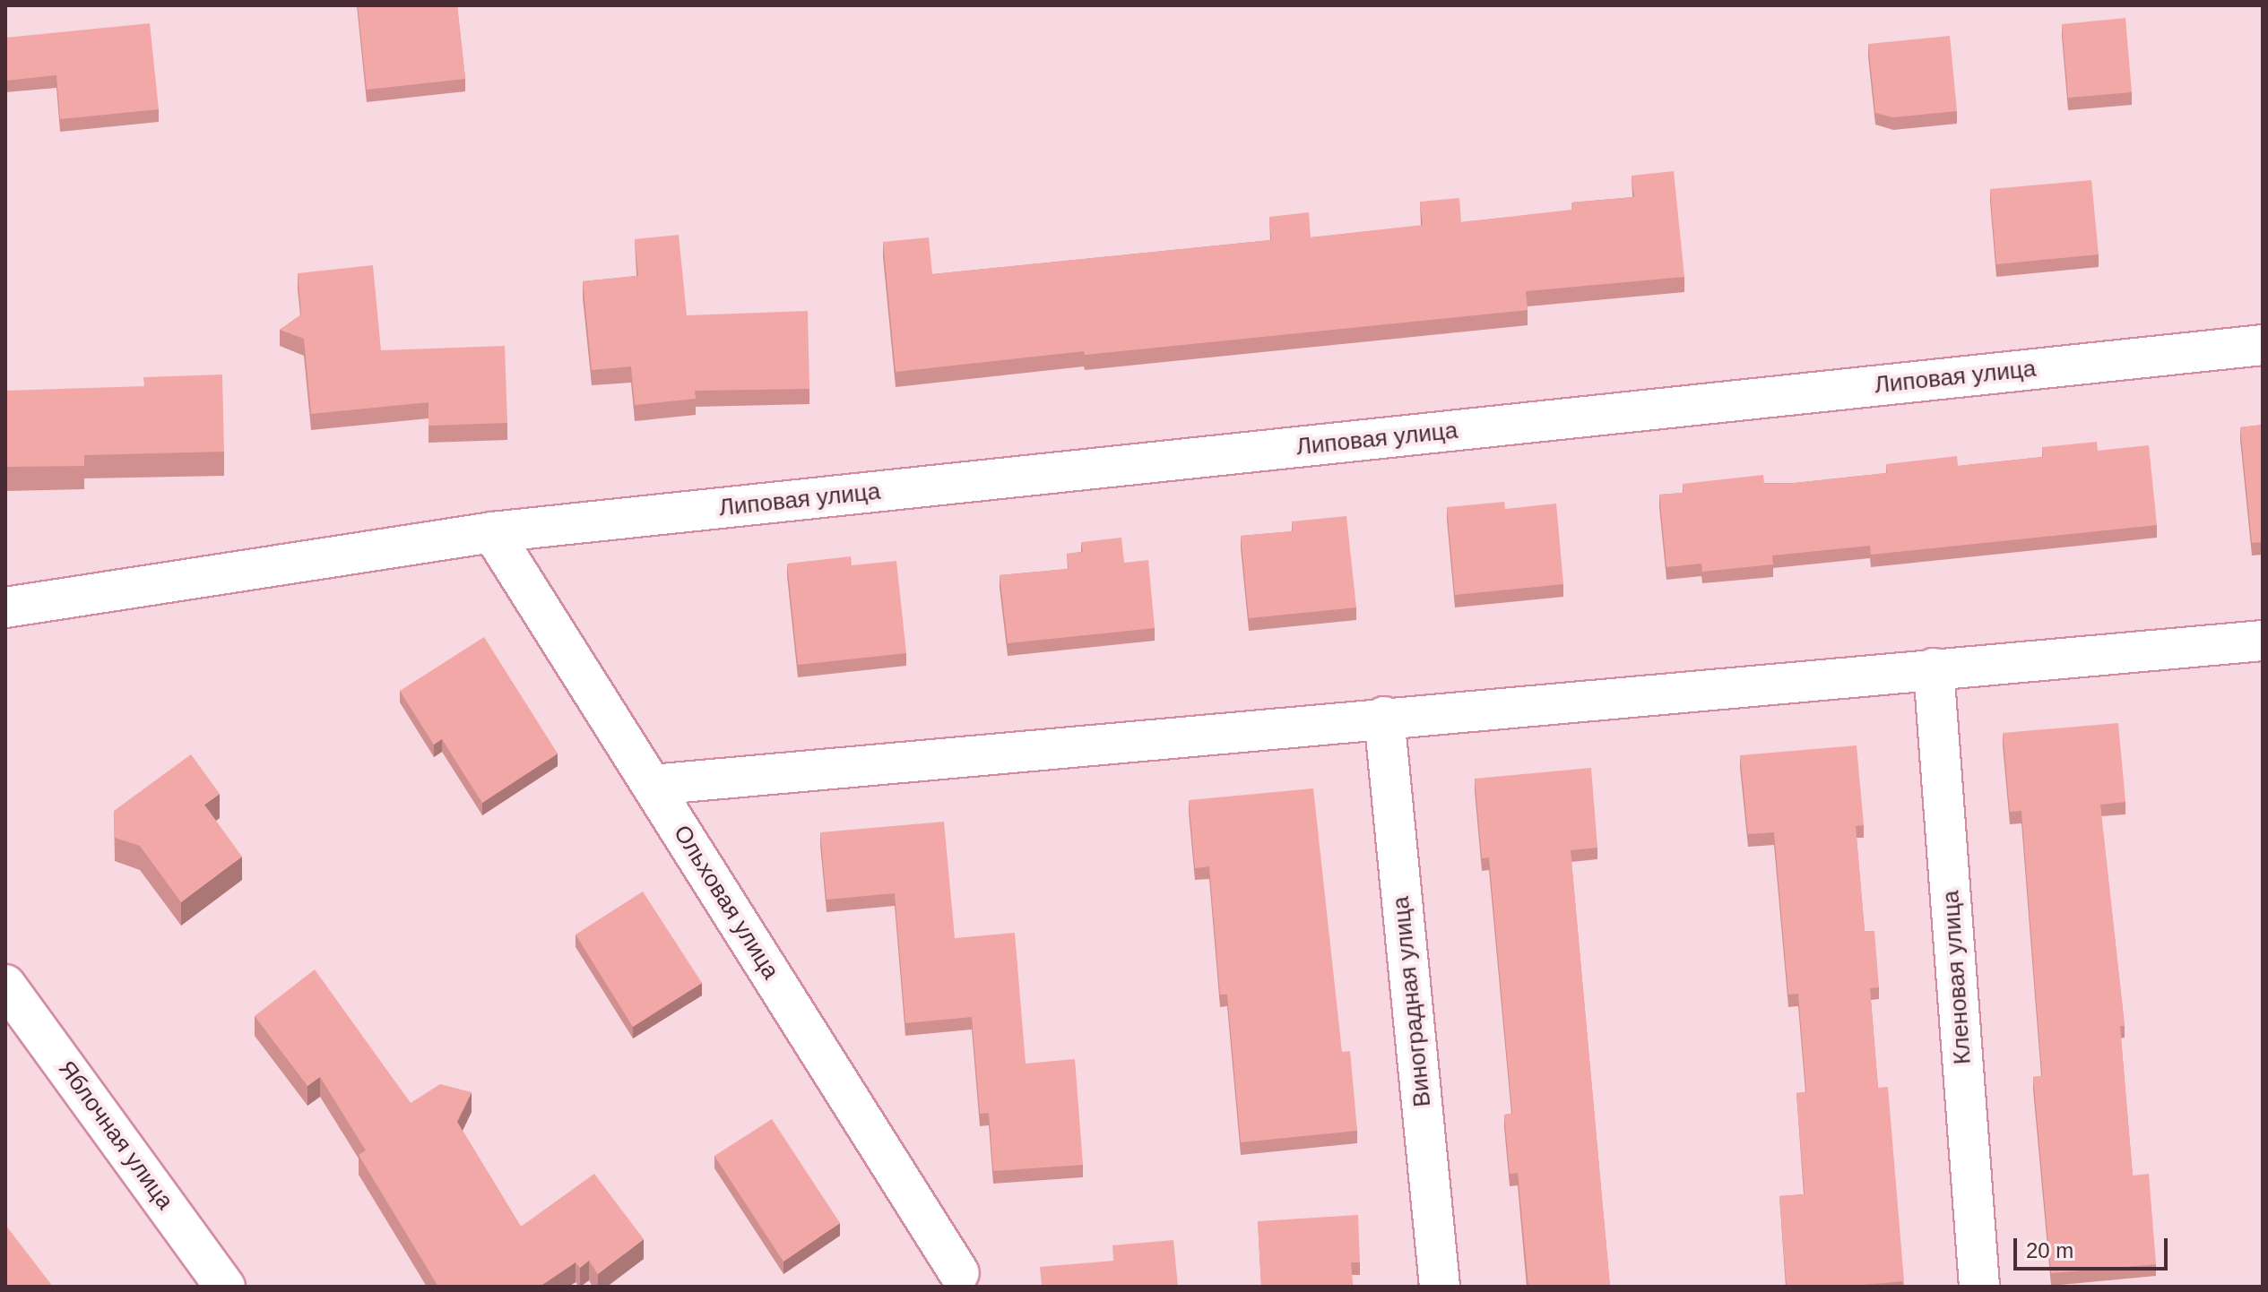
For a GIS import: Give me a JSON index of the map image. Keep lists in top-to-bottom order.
{
  "streets": {
    "street": [
      "Липовая улица",
      "Ольховая улица",
      "Кленовая улица",
      "Виноградная улица",
      "Яблочная улица"
    ]
  },
  "crossings": [
    ["Липовая улица", "Ольховая улица"]
  ],
  "scale_bar": "20 m"
}
